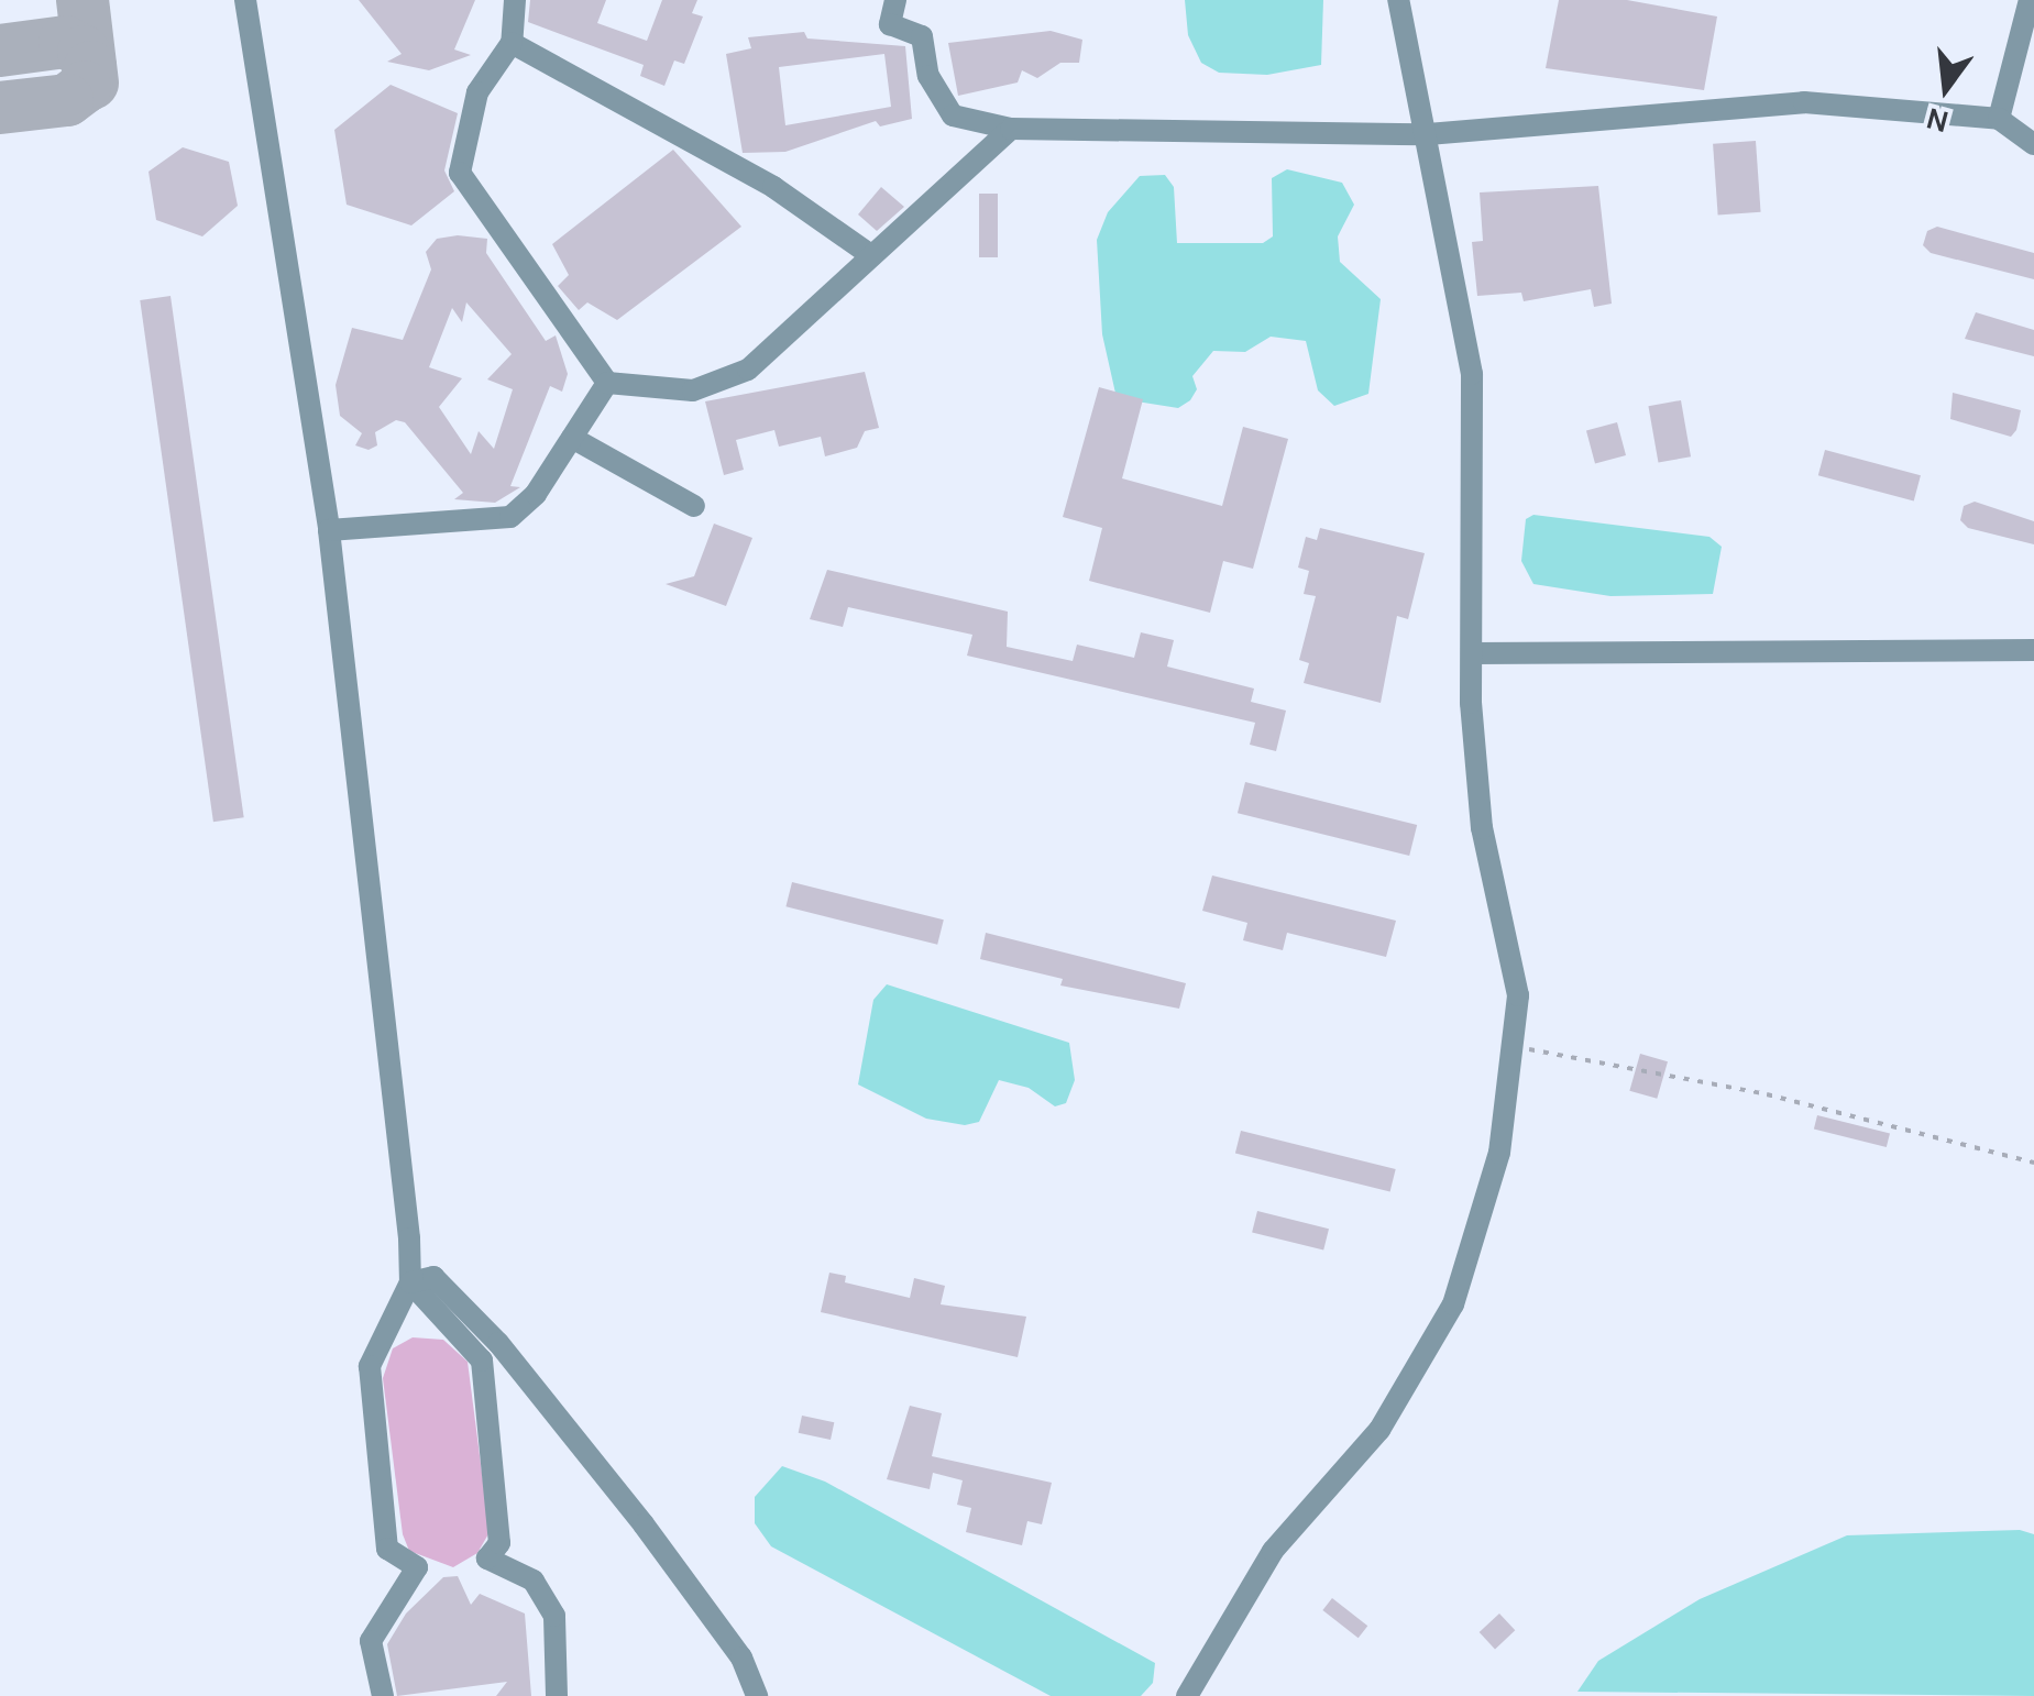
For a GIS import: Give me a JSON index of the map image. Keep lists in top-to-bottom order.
{
  "north": "bottom"
}
